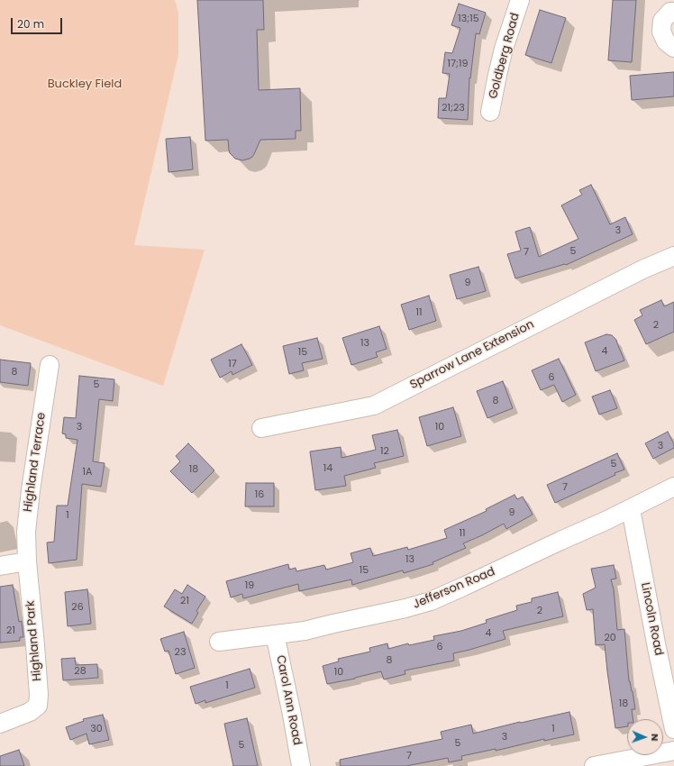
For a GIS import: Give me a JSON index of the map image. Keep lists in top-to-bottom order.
{
  "streets": {
    "street": [
      "Goldberg Road",
      "Sparrow Lane Extension",
      "Highland Terrace",
      "Jefferson Road",
      "Lincoln Road",
      "Highland Park",
      "Carol Ann Road"
    ]
  },
  "crossings": [
    ["Highland Terrace", "Highland Park"],
    ["Jefferson Road", "Lincoln Road"],
    ["Jefferson Road", "Carol Ann Road"]
  ],
  "parks": ["Buckley Field"],
  "house_numbers": [
    "13;15",
    "17;19",
    "21;23",
    "3",
    "5",
    "7",
    "9",
    "11",
    "2",
    "13",
    "4",
    "15",
    "17",
    "8",
    "6",
    "5",
    "8",
    "3",
    "10",
    "3",
    "12",
    "5",
    "14",
    "18",
    "1A",
    "7",
    "16",
    "9",
    "1",
    "11",
    "13",
    "15",
    "19",
    "21",
    "26",
    "2",
    "21",
    "4",
    "20",
    "6",
    "23",
    "8",
    "28",
    "10",
    "1",
    "18",
    "30",
    "1",
    "3",
    "5",
    "5",
    "7"
  ],
  "scale_bar": "20 m",
  "north": "right"
}
